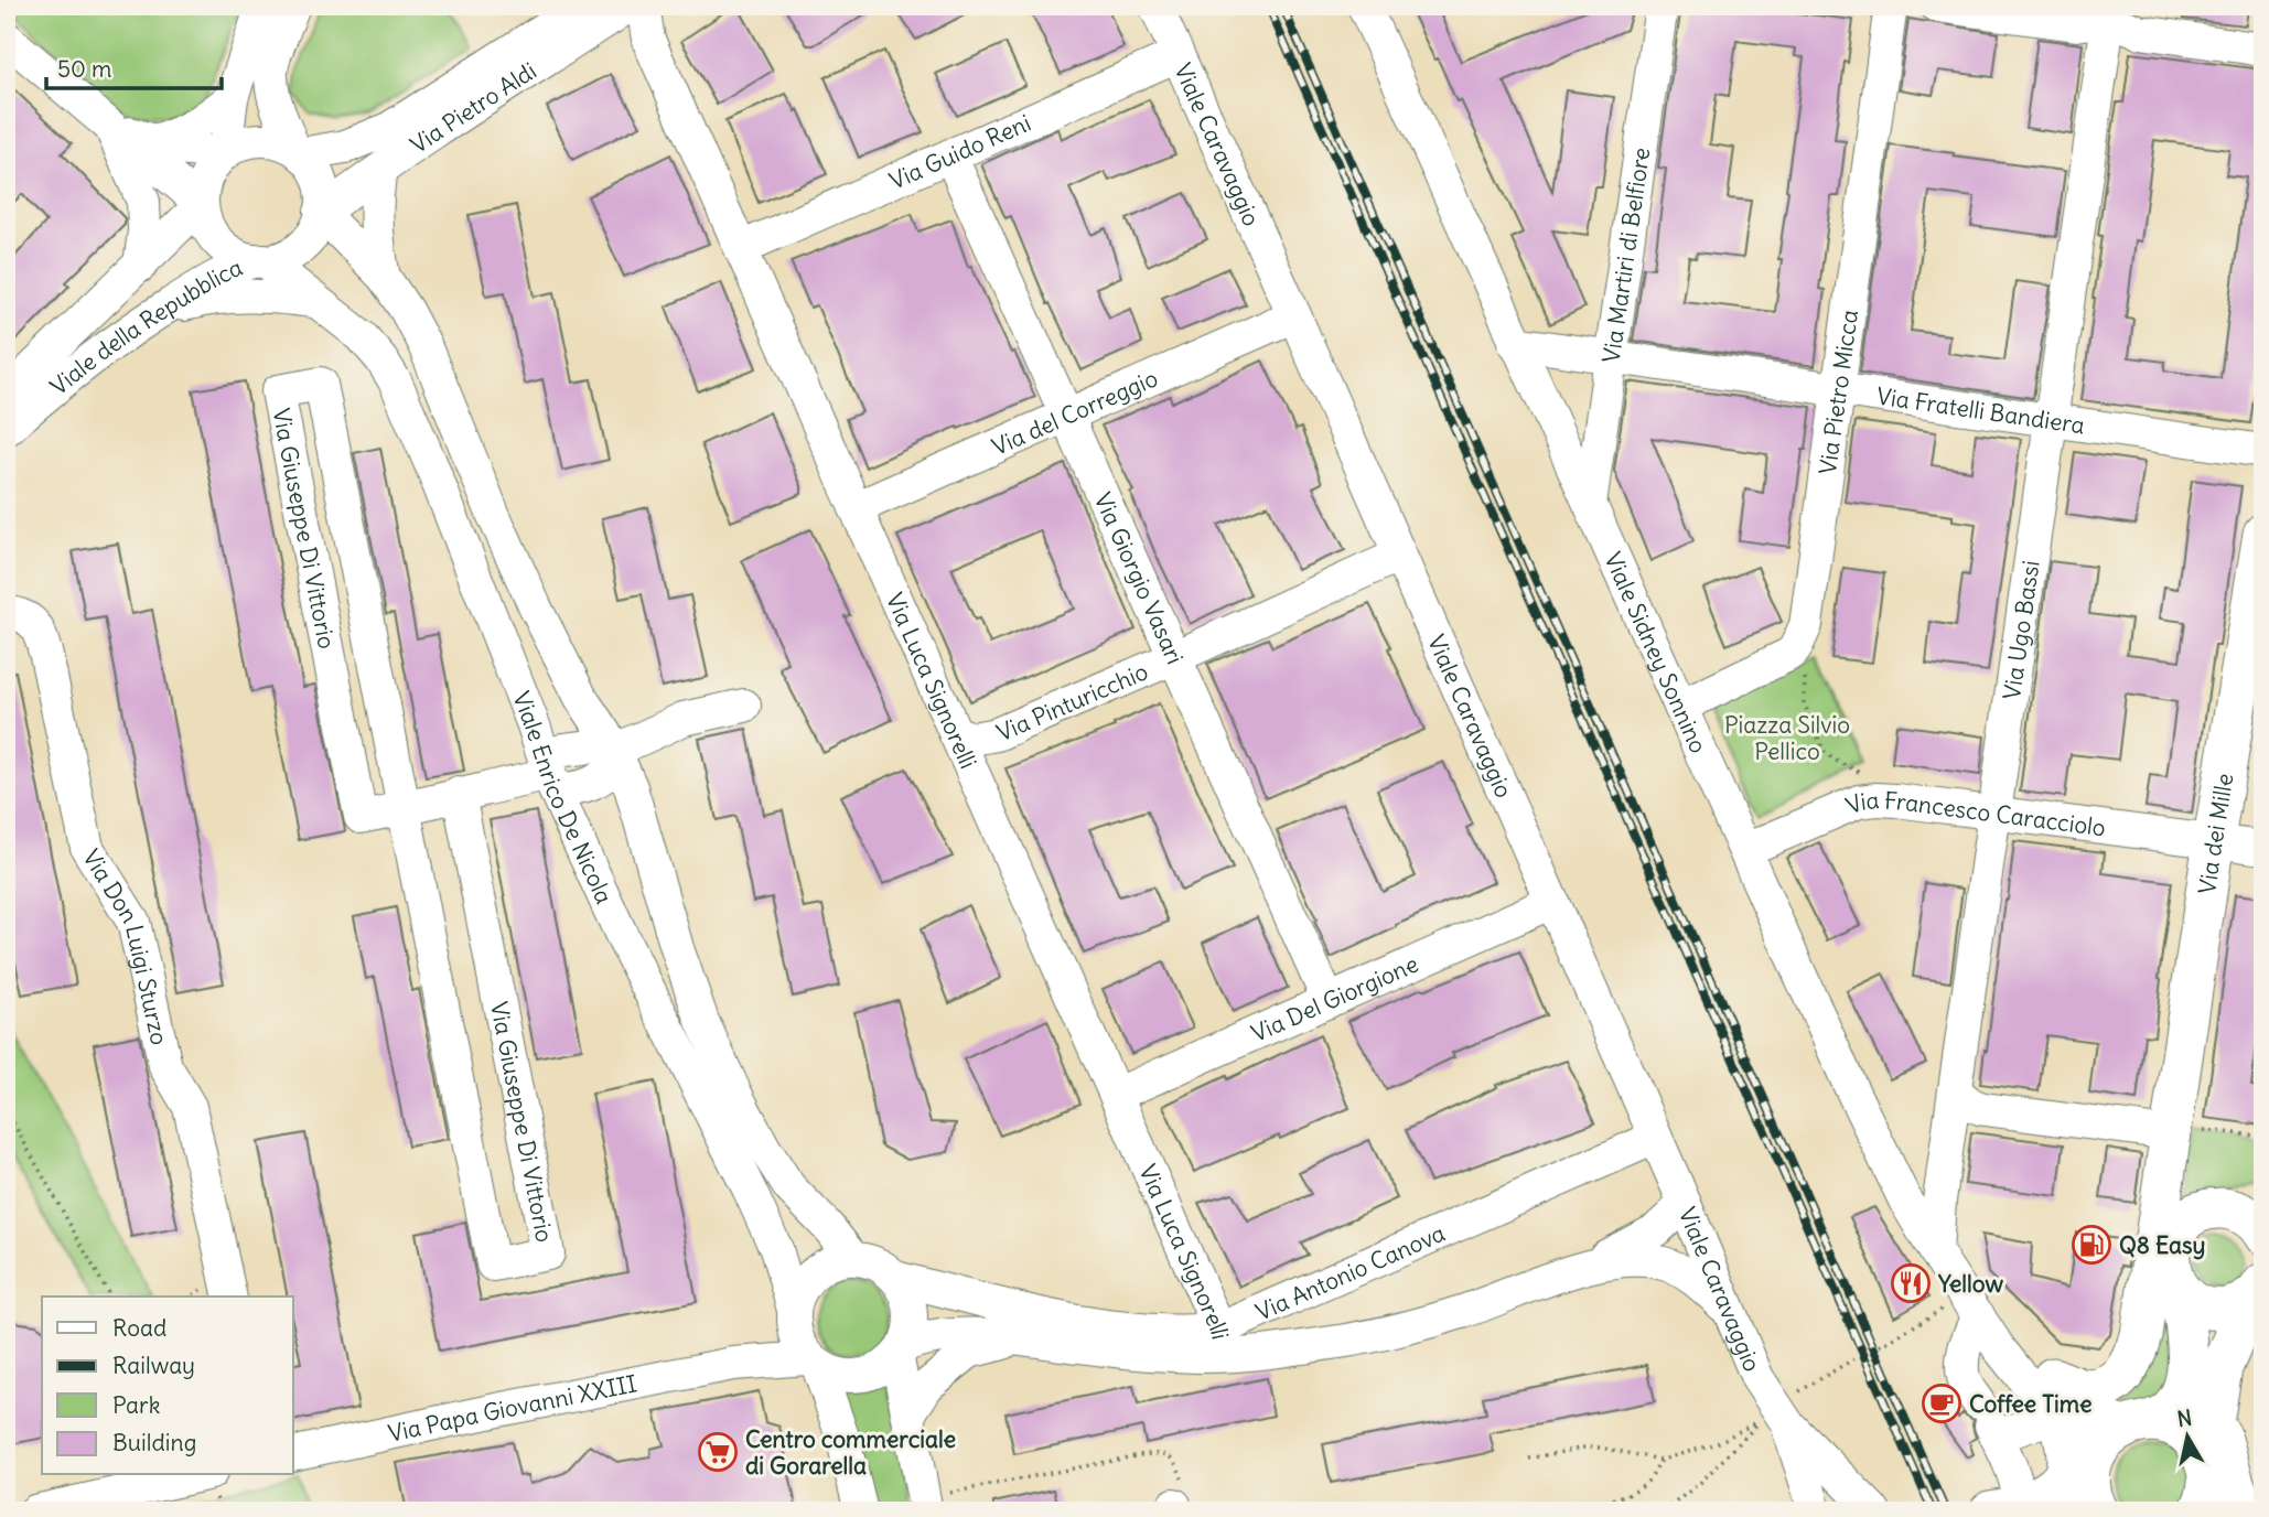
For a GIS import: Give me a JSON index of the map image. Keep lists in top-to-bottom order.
{
  "streets": {
    "main road": ["Via dei Mille"],
    "street": [
      "Via Pietro Aldi",
      "Viale Caravaggio",
      "Via Guido Reni",
      "Via Martiri di Belfiore",
      "Viale della Repubblica",
      "Via Pietro Micca",
      "Via Fratelli Bandiera",
      "Via del Correggio",
      "Via Giuseppe Di Vittorio",
      "Via Giorgio Vasari",
      "Via Ugo Bassi",
      "Viale Sidney Sonnino",
      "Via Luca Signorelli",
      "Via Pinturicchio",
      "Viale Enrico De Nicola",
      "Via Francesco Caracciolo",
      "Via Don Luigi Sturzo",
      "Via Del Giorgione",
      "Via Antonio Canova",
      "Via Papa Giovanni XXIII"
    ]
  },
  "crossings": [
    ["Via Pietro Aldi", "Viale della Repubblica"],
    ["Via Pietro Aldi", "Viale Enrico De Nicola"],
    ["Viale Caravaggio", "Via Guido Reni"],
    ["Viale Caravaggio", "Via del Correggio"],
    ["Viale Caravaggio", "Via Pinturicchio"],
    ["Viale Caravaggio", "Via Del Giorgione"],
    ["Viale Caravaggio", "Via Antonio Canova"],
    ["Via Guido Reni", "Via Giorgio Vasari"],
    ["Via Guido Reni", "Via Luca Signorelli"],
    ["Via Martiri di Belfiore", "Via Fratelli Bandiera"],
    ["Via Martiri di Belfiore", "Viale Sidney Sonnino"],
    ["Viale della Repubblica", "Viale Enrico De Nicola"],
    ["Via Pietro Micca", "Via Fratelli Bandiera"],
    ["Via Fratelli Bandiera", "Via Ugo Bassi"],
    ["Via Fratelli Bandiera", "Viale Sidney Sonnino"],
    ["Via del Correggio", "Via Giorgio Vasari"],
    ["Via del Correggio", "Via Luca Signorelli"],
    ["Via Giuseppe Di Vittorio", "Viale Enrico De Nicola"],
    ["Via Giorgio Vasari", "Via Pinturicchio"],
    ["Via Giorgio Vasari", "Via Del Giorgione"],
    ["Via Ugo Bassi", "Viale Sidney Sonnino"],
    ["Via Ugo Bassi", "Via Francesco Caracciolo"],
    ["Viale Sidney Sonnino", "Via Francesco Caracciolo"],
    ["Viale Sidney Sonnino", "Via dei Mille"],
    ["Via Luca Signorelli", "Via Pinturicchio"],
    ["Via Luca Signorelli", "Via Del Giorgione"],
    ["Via Luca Signorelli", "Via Antonio Canova"],
    ["Viale Enrico De Nicola", "Via Antonio Canova"],
    ["Viale Enrico De Nicola", "Via Papa Giovanni XXIII"],
    ["Via Francesco Caracciolo", "Via dei Mille"],
    ["Via Antonio Canova", "Via Papa Giovanni XXIII"]
  ],
  "parks": ["Piazza Silvio Pellico"],
  "places": {
    "fuel station": ["Q8 Easy"],
    "restaurant": ["Yellow"],
    "cafe": ["Coffee Time"],
    "supermarket": ["Centro commerciale di Gorarella"]
  },
  "legend": [
    "Road",
    "Railway",
    "Park",
    "Building"
  ],
  "scale_bar": "50 m",
  "north": "top"
}
